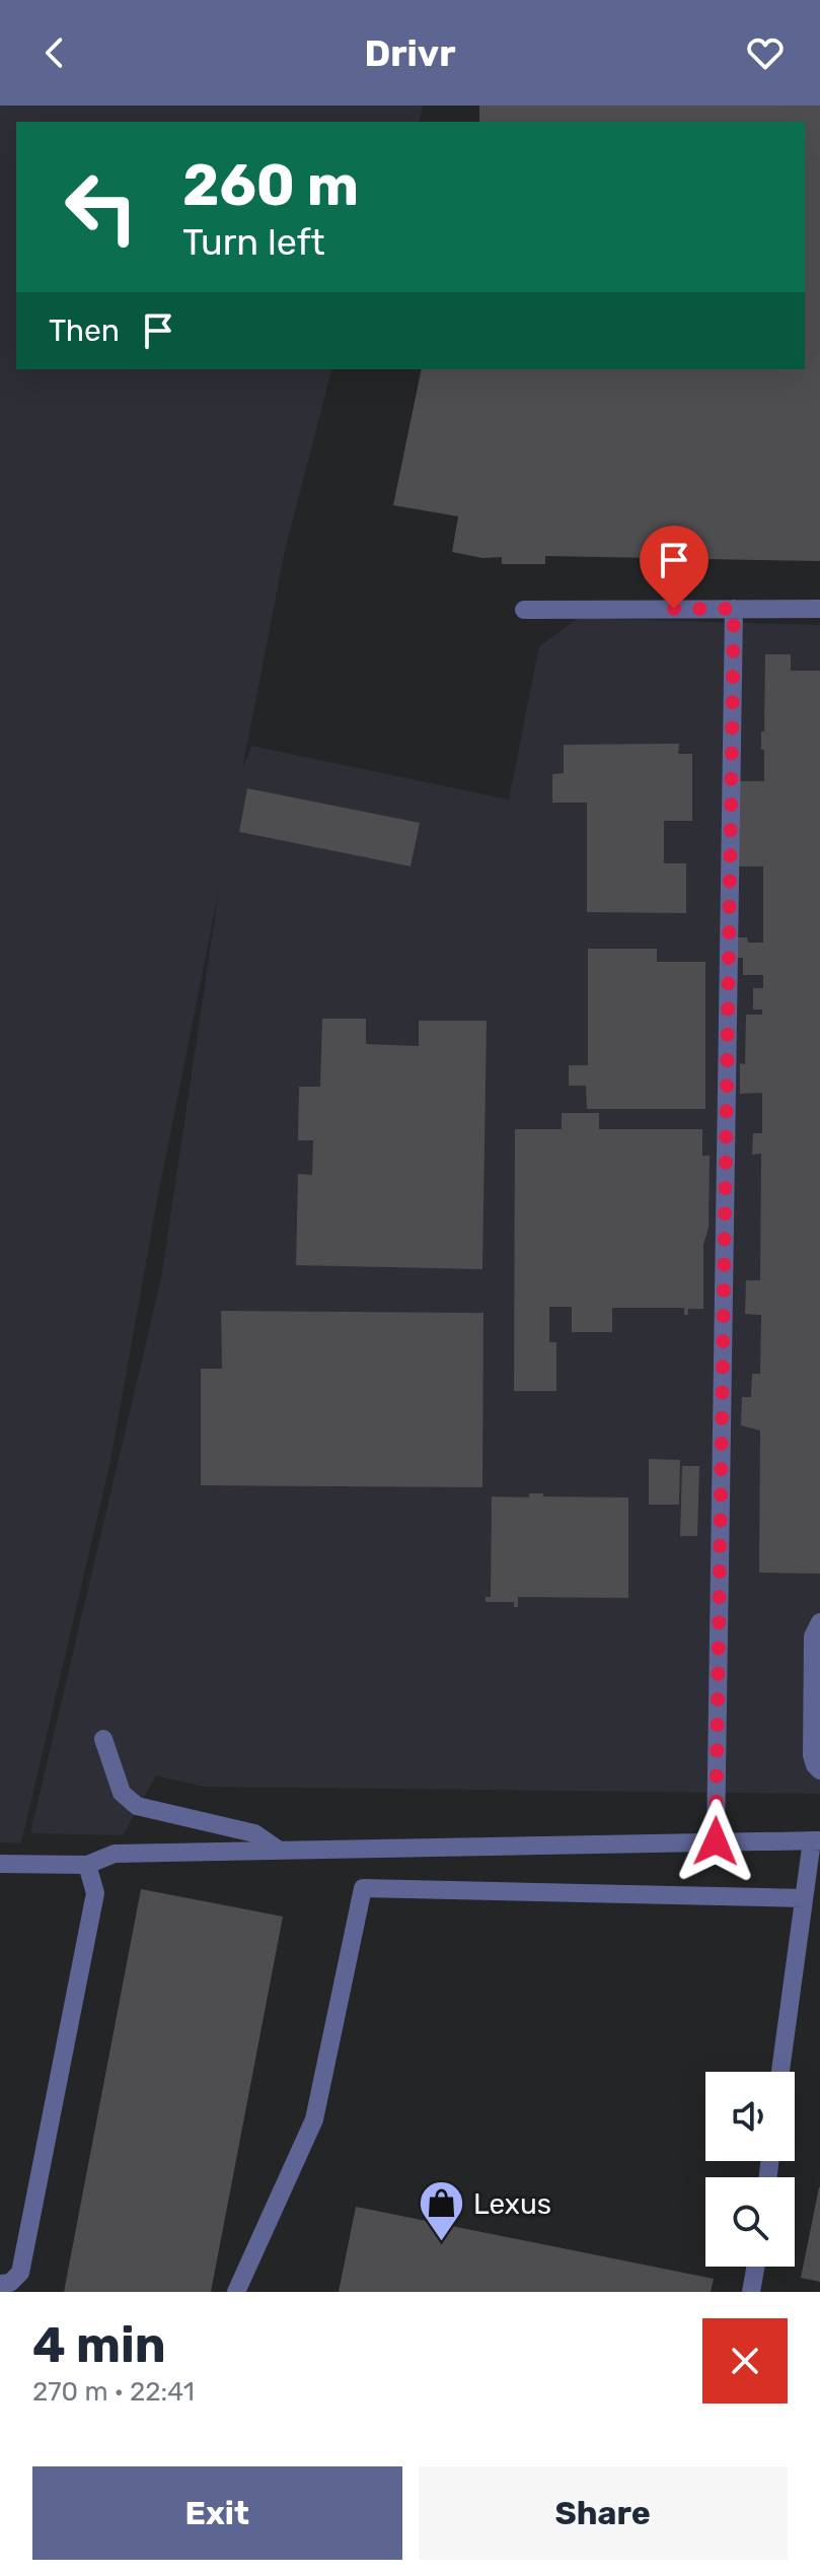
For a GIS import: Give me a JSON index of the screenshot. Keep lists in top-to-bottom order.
{
  "places": {
    "shop": ["Lexus"]
  },
  "page": {
    "header": "Drivr",
    "turn": ["260 m", "Turn left"],
    "then": "Then",
    "heading": ["4 min", "270 m · 22:41"],
    "buttons": ["Exit", "Share"]
  }
}
